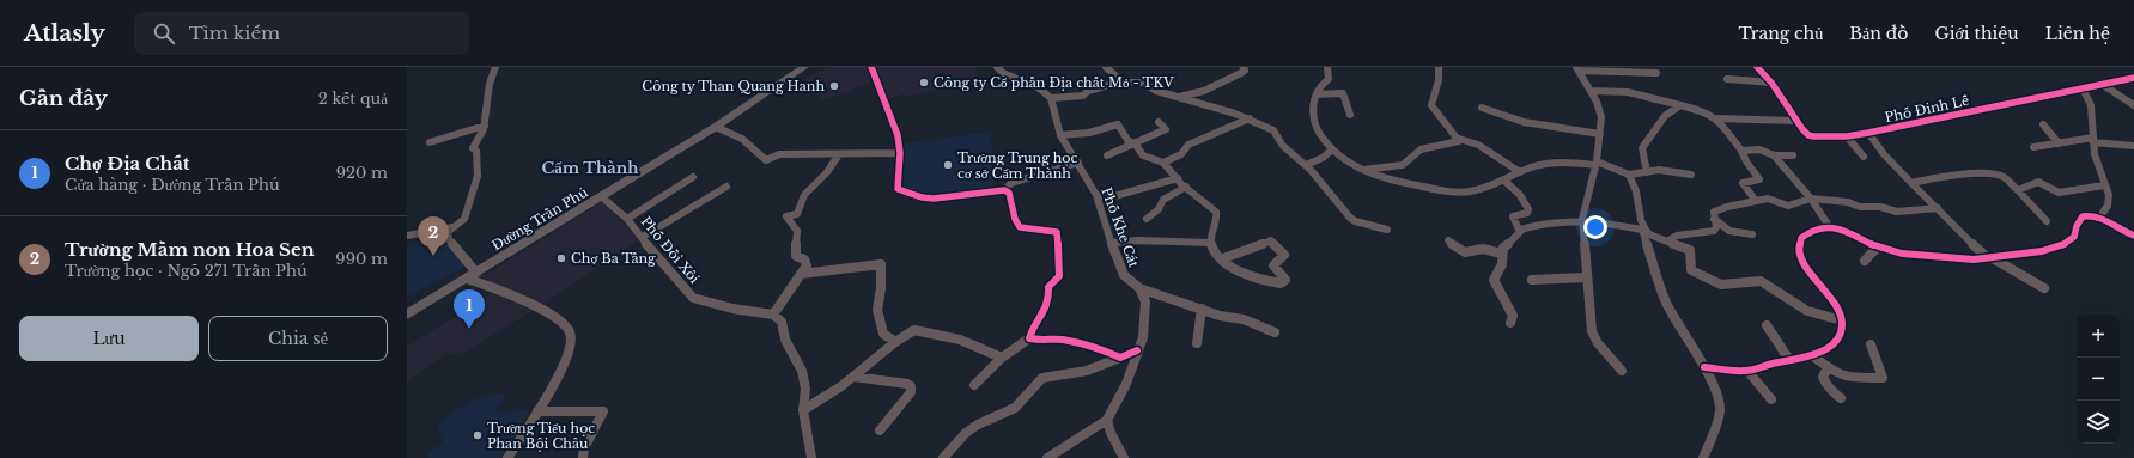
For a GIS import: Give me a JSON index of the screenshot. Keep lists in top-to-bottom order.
{
  "streets": {
    "main road": ["Đường Trần Phú"],
    "street": ["Phố Đinh Lễ", "Phố Khe Cát", "Phố Đồi Xôi"]
  },
  "crossings": [
    ["Đường Trần Phú", "Phố Đồi Xôi"]
  ],
  "districts": ["Cẩm Thành"],
  "places": [
    "Công ty Cổ phần Địa chất Mỏ - TKV",
    "Công ty Than Quang Hanh",
    "Trường Trung học cơ sở Cẩm Thành",
    "Chợ Ba Tầng",
    "Trường Tiểu học Phan Bội Châu"
  ],
  "page": {
    "header": "Atlasly",
    "search": "Tìm kiếm",
    "nav": [
      "Trang chủ",
      "Bản đồ",
      "Giới thiệu",
      "Liên hệ"
    ],
    "heading": ["Gần đây", "2 kết quả"],
    "list": [
      {
        "mark": "1",
        "name": "Chợ Địa Chất",
        "note": "Cửa hàng · Đường Trần Phú",
        "value": "920 m"
      },
      {
        "mark": "2",
        "name": "Trường Mầm non Hoa Sen",
        "note": "Trường học · Ngõ 271 Trần Phú",
        "value": "990 m"
      }
    ],
    "pins": ["2", "1"],
    "buttons": ["Lưu", "Chia sẻ"],
    "map_buttons": ["+", "−"]
  }
}
